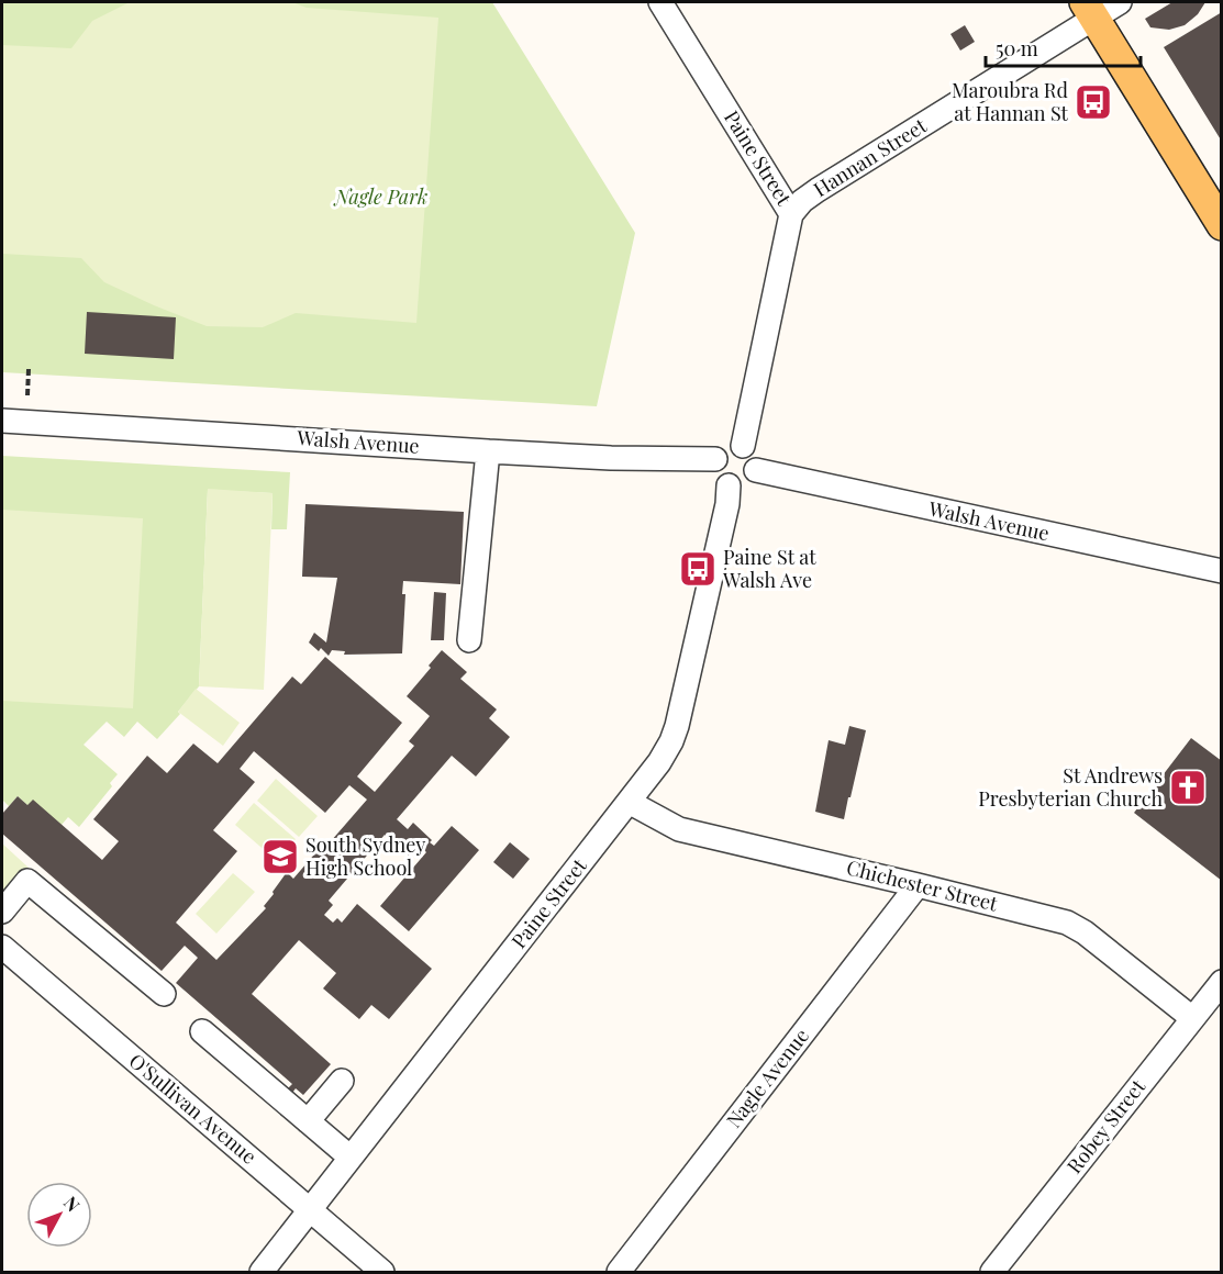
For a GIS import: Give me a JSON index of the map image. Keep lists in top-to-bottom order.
{
  "streets": {
    "street": [
      "Paine Street",
      "Hannan Street",
      "Walsh Avenue",
      "Chichester Street",
      "Nagle Avenue",
      "O'Sullivan Avenue",
      "Robey Street"
    ]
  },
  "crossings": [
    ["Paine Street", "Hannan Street"],
    ["Paine Street", "Walsh Avenue"],
    ["Paine Street", "Chichester Street"],
    ["Paine Street", "O'Sullivan Avenue"],
    ["Chichester Street", "Nagle Avenue"],
    ["Chichester Street", "Robey Street"]
  ],
  "parks": ["Nagle Park"],
  "places": {
    "bus stop": ["Maroubra Rd at Hannan St", "Paine St at Walsh Ave"],
    "church": ["St Andrews Presbyterian Church"],
    "school or university": ["South Sydney High School"]
  },
  "scale_bar": "50 m",
  "north": "top right"
}
